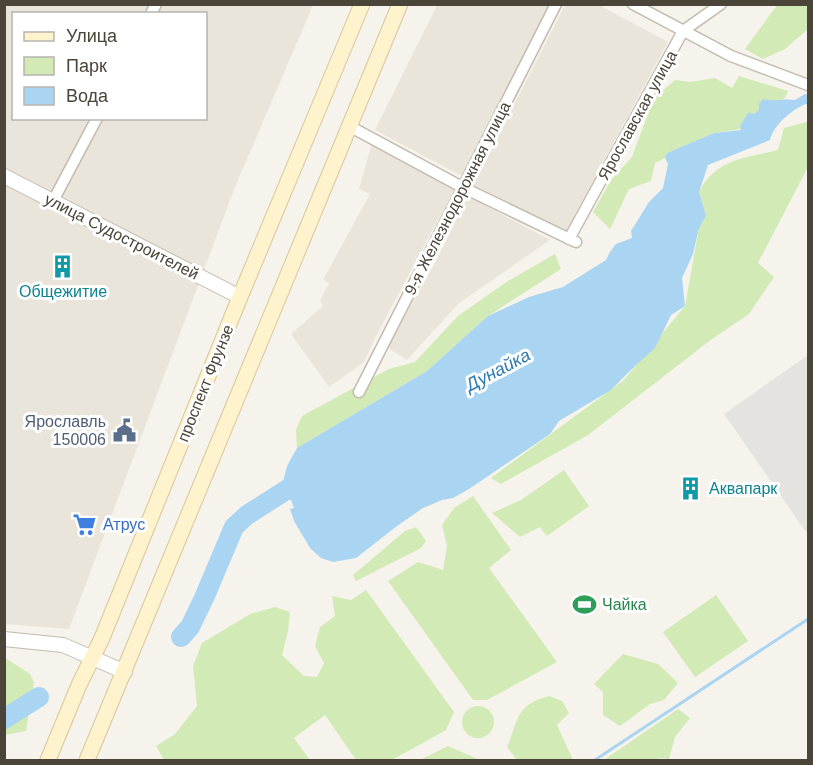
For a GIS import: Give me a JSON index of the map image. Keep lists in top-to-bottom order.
{
  "streets": {
    "main road": ["проспект Фрунзе"],
    "street": ["Ярославская улица", "9-я Железнодорожная улица", "улица Судостроителей"]
  },
  "crossings": [
    ["Ярославская улица", "9-я Железнодорожная улица"],
    ["улица Судостроителей", "проспект Фрунзе"]
  ],
  "water": ["Дунайка"],
  "places": {
    "building": ["Общежитие", "Аквапарк"],
    "public building": ["Ярославль 150006"],
    "supermarket": ["Атрус"],
    "sports": ["Чайка"]
  },
  "legend": ["Улица", "Парк", "Вода"]
}
